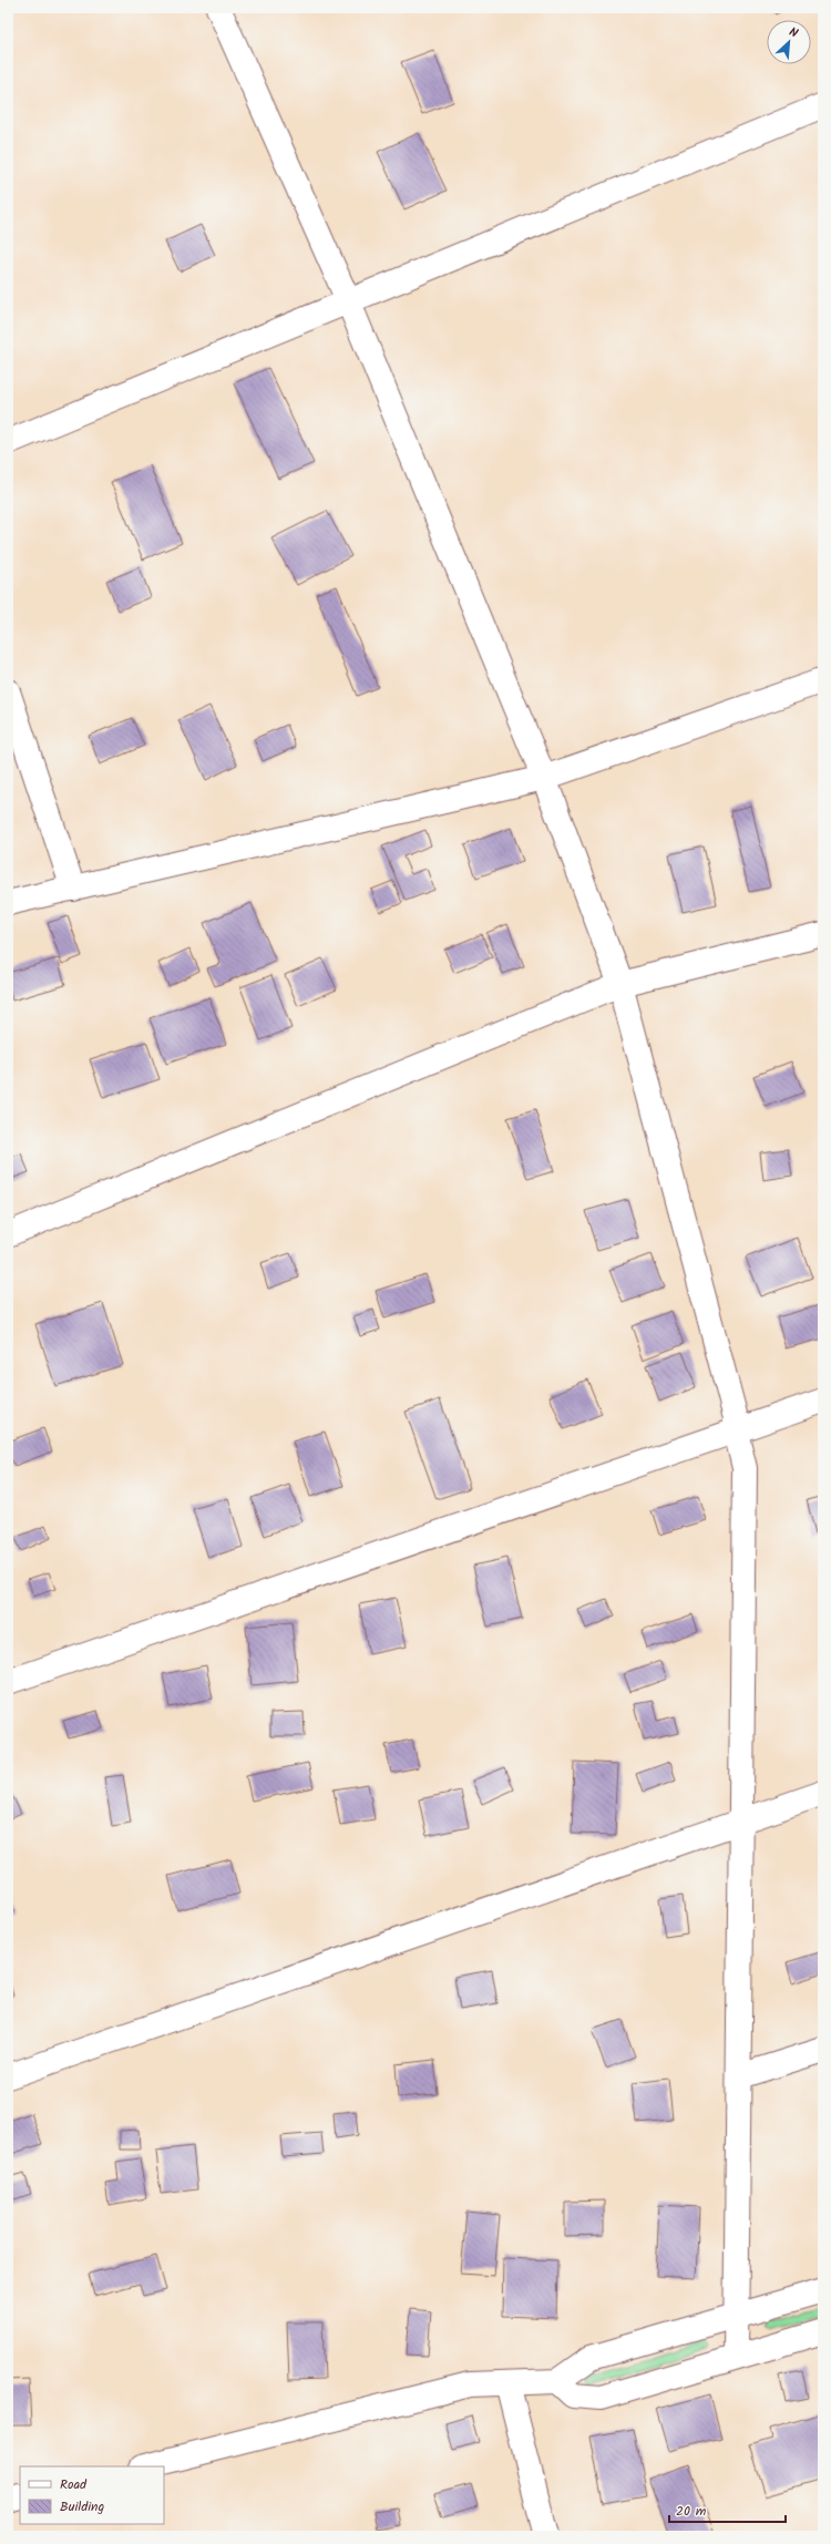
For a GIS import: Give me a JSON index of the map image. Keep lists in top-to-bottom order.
{
  "legend": ["Road", "Building"],
  "scale_bar": "20 m",
  "north": "top right"
}
